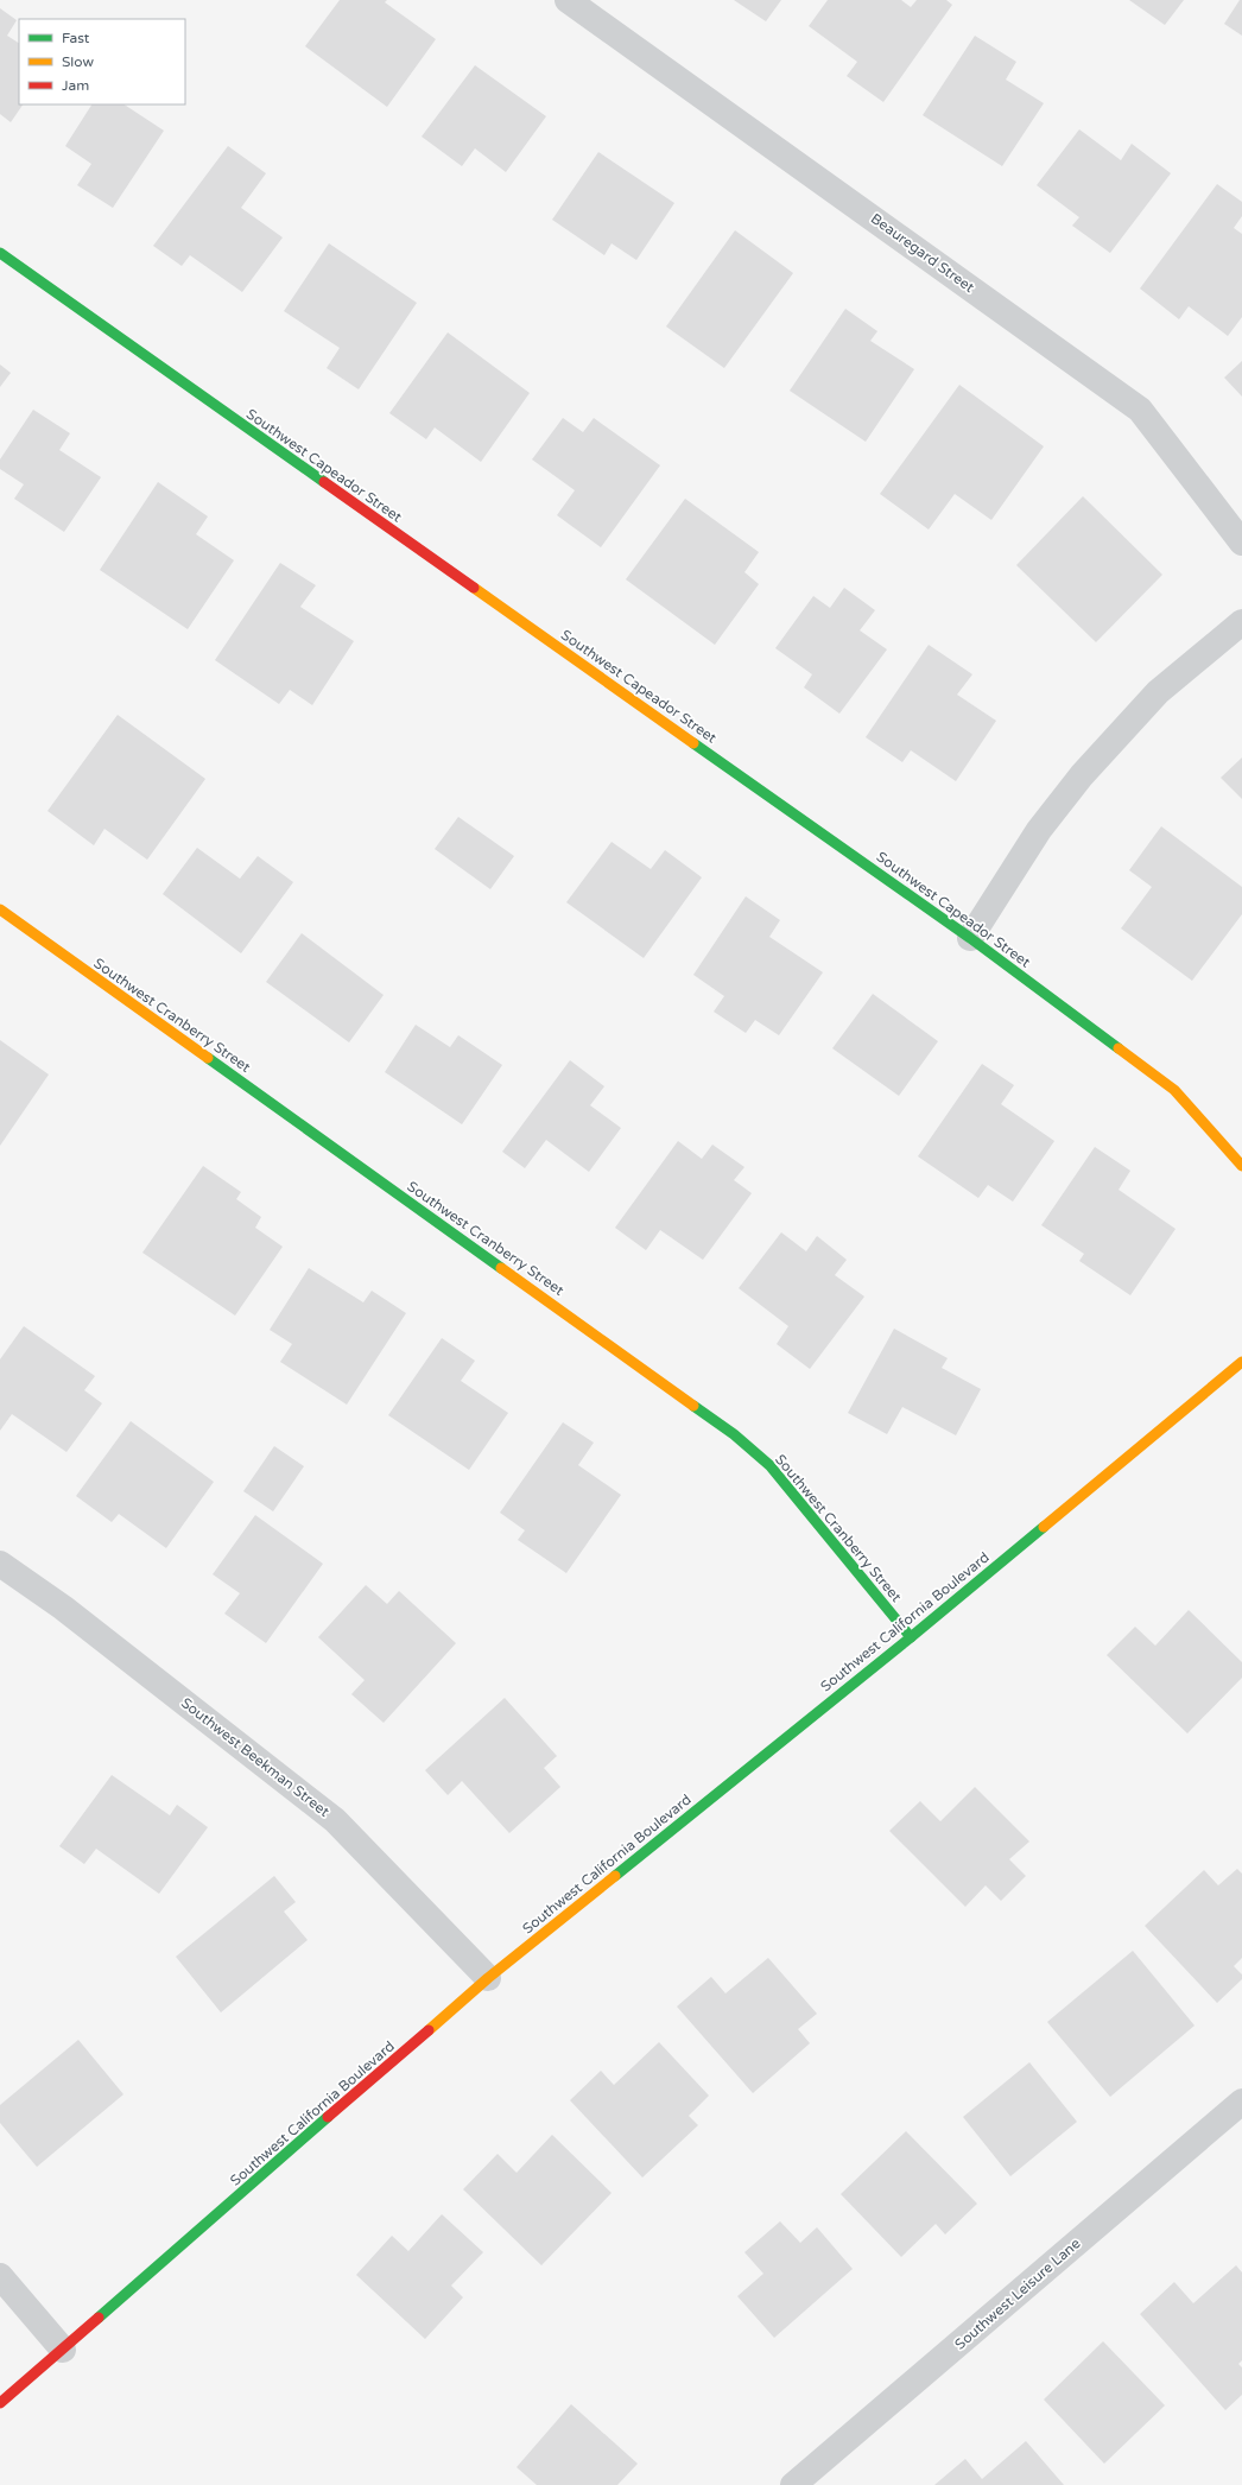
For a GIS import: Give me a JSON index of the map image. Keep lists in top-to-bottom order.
{
  "streets": {
    "street": [
      "Beauregard Street",
      "Southwest Capeador Street",
      "Southwest Cranberry Street",
      "Southwest California Boulevard",
      "Southwest Beekman Street",
      "Southwest Leisure Lane"
    ]
  },
  "crossings": [
    ["Southwest Cranberry Street", "Southwest California Boulevard"],
    ["Southwest California Boulevard", "Southwest Beekman Street"]
  ],
  "legend": ["Fast", "Slow", "Jam"]
}
